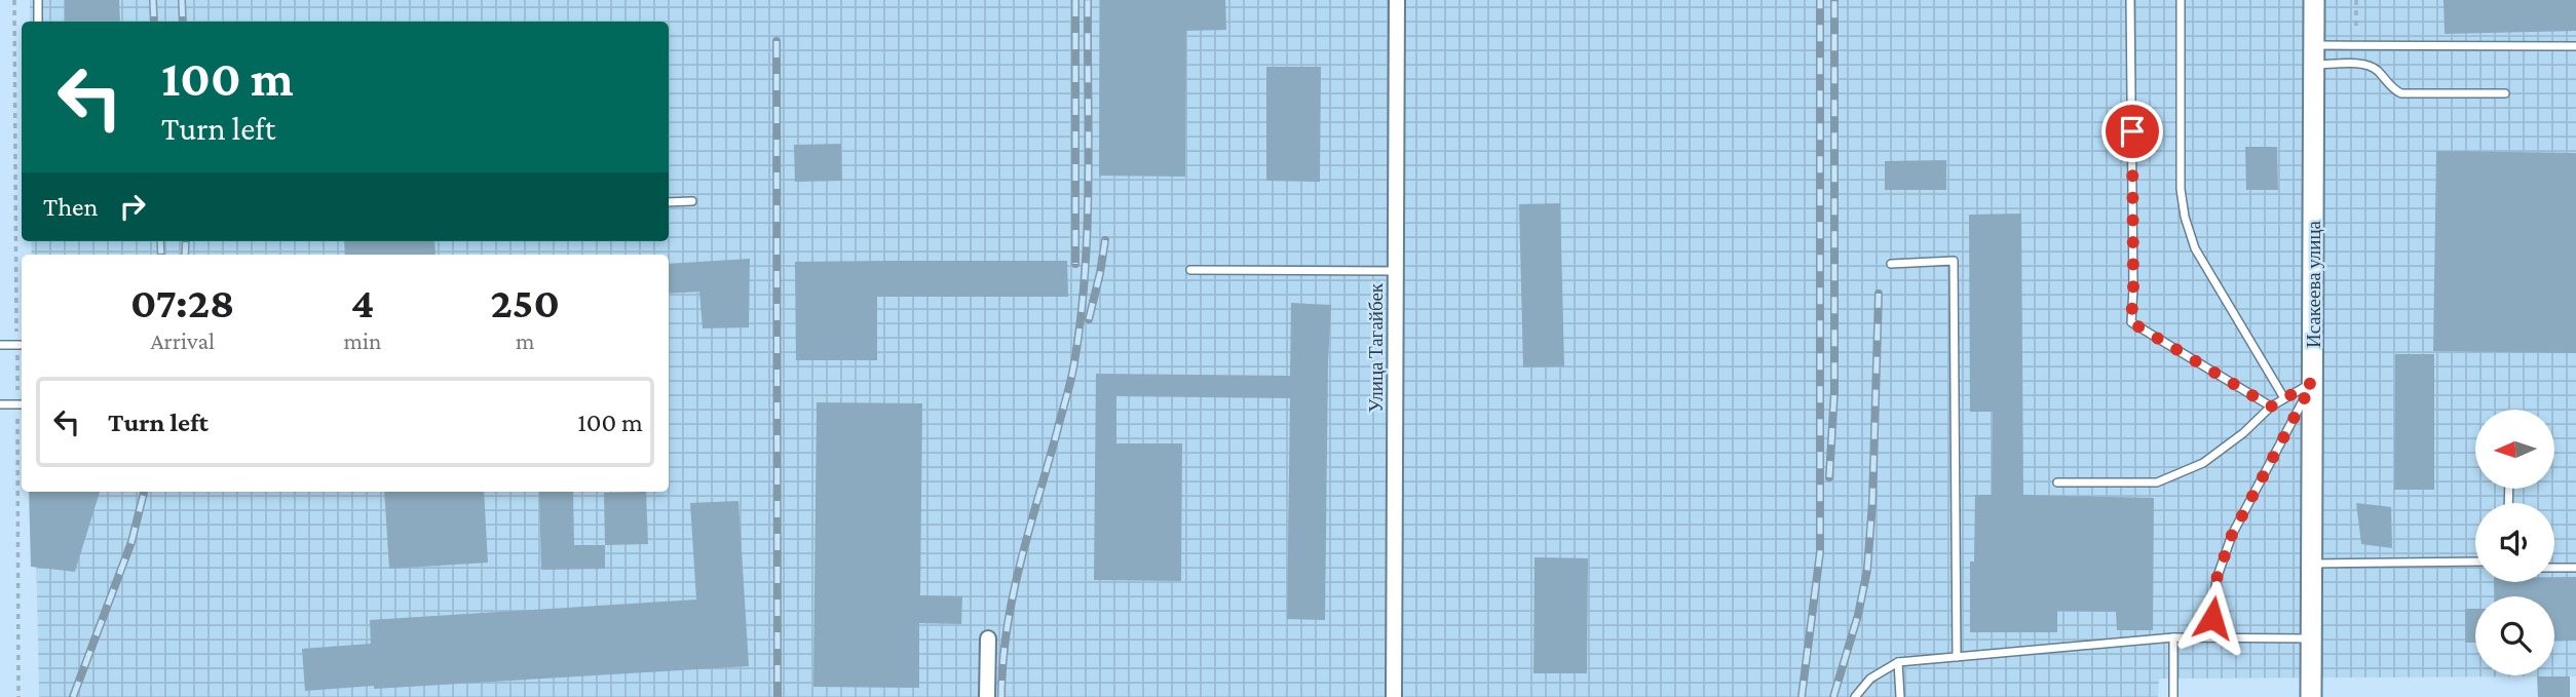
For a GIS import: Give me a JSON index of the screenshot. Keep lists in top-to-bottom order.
{
  "streets": {
    "street": ["Исакеева улица", "Улица Тагайбек"]
  },
  "north": "left",
  "page": {
    "turn": ["100 m", "Turn left"],
    "then": "Then",
    "eta": [
      "07:28",
      "Arrival",
      "4",
      "min",
      "250",
      "m"
    ],
    "list": [
      {
        "name": "Turn left",
        "value": "100 m"
      }
    ]
  }
}
